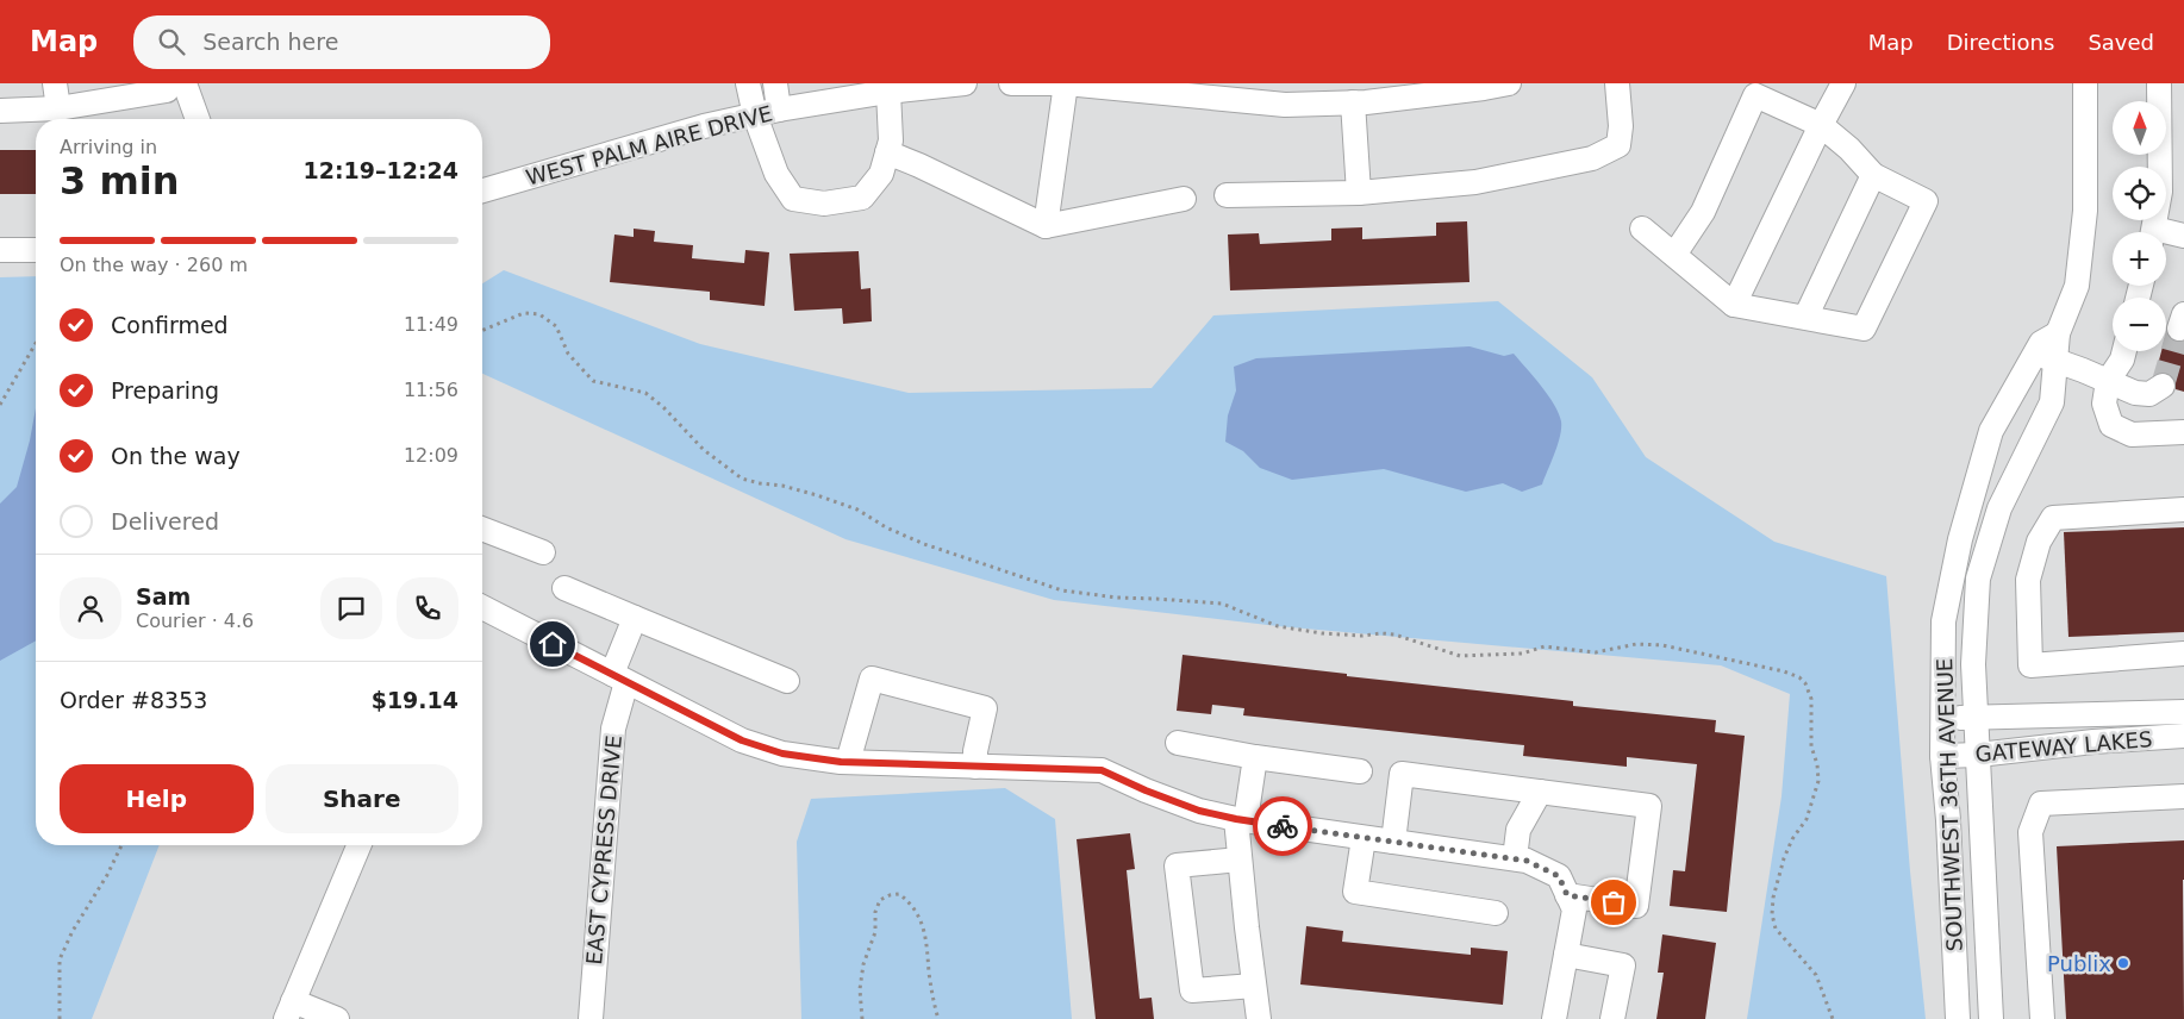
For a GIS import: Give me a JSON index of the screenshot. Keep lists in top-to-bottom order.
{
  "streets": {
    "street": [
      "WEST PALM AIRE DRIVE",
      "GATEWAY LAKES",
      "SOUTHWEST 36TH AVENUE",
      "EAST CYPRESS DRIVE"
    ]
  },
  "crossings": [
    ["GATEWAY LAKES", "SOUTHWEST 36TH AVENUE"]
  ],
  "places": ["Publix"],
  "north": "top",
  "page": {
    "header": "Map",
    "search": "Search here",
    "nav": ["Map", "Directions", "Saved"],
    "map_buttons": ["+", "−"],
    "heading": ["3 min", "Arriving in", "12:19–12:24"],
    "panel": [
      "Sam",
      "Courier · 4.6",
      "Order #8353",
      "$19.14"
    ],
    "bar": "On the way · 260 m",
    "list": [
      ["Confirmed", "11:49"],
      ["Preparing", "11:56"],
      ["On the way", "12:09"],
      "Delivered"
    ],
    "buttons": ["Help", "Share"]
  }
}
